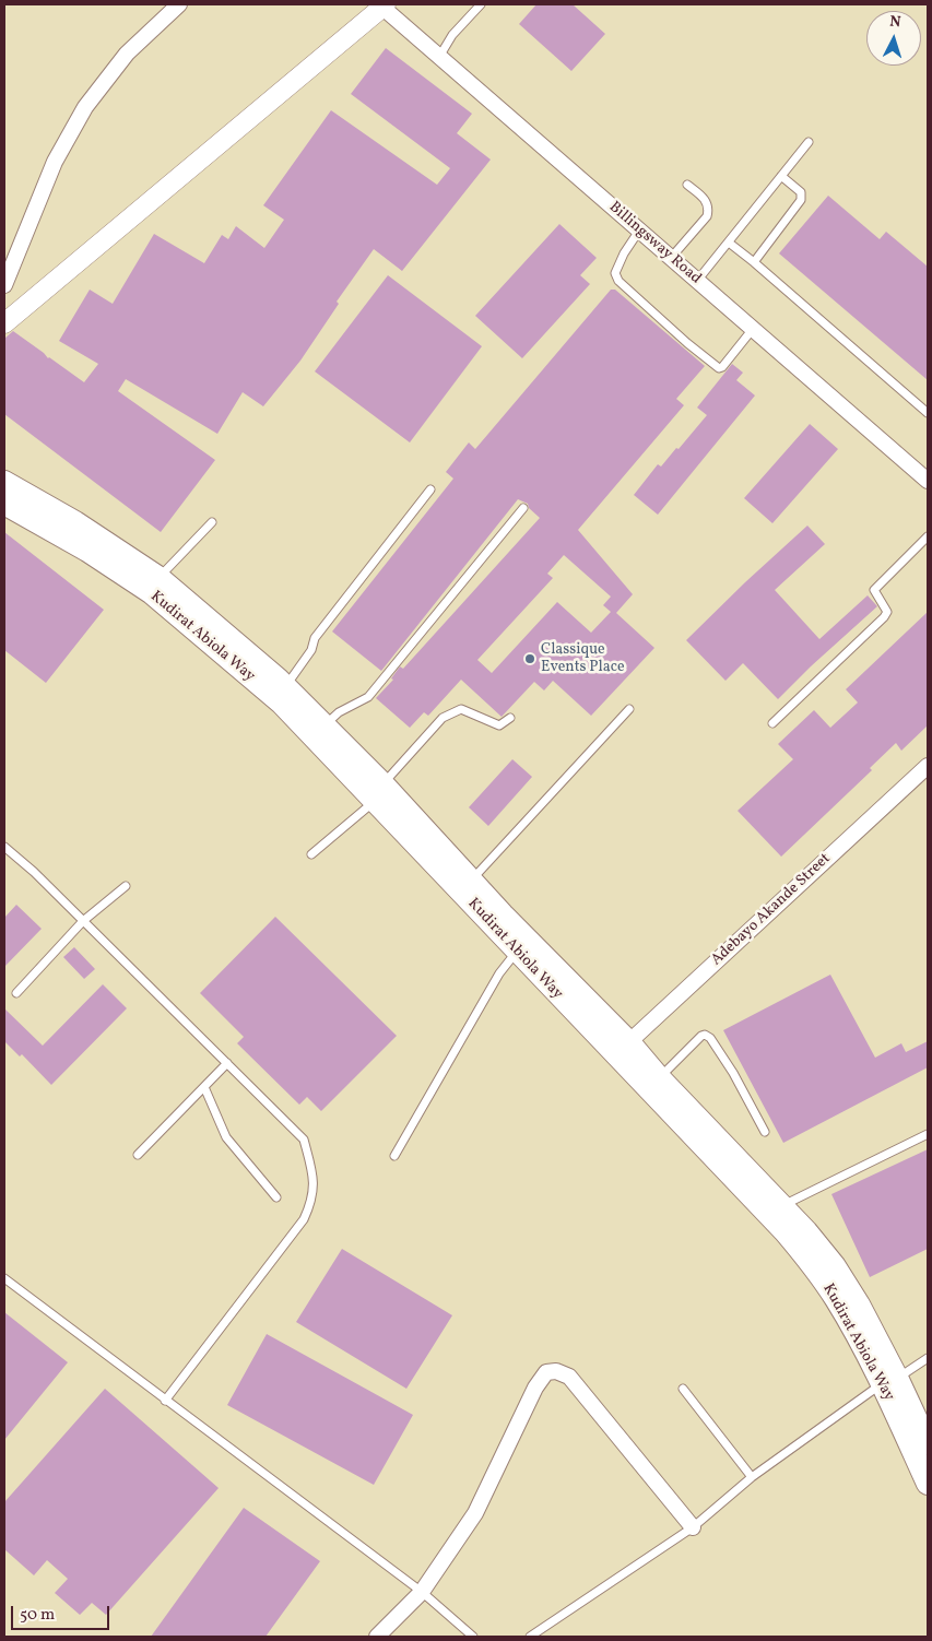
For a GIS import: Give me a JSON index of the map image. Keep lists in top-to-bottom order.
{
  "streets": {
    "main road": ["Kudirat Abiola Way"],
    "street": ["Billingsway Road", "Adebayo Akande Street"]
  },
  "crossings": [
    ["Kudirat Abiola Way", "Adebayo Akande Street"]
  ],
  "places": ["Classique Events Place"],
  "scale_bar": "50 m",
  "north": "top"
}
